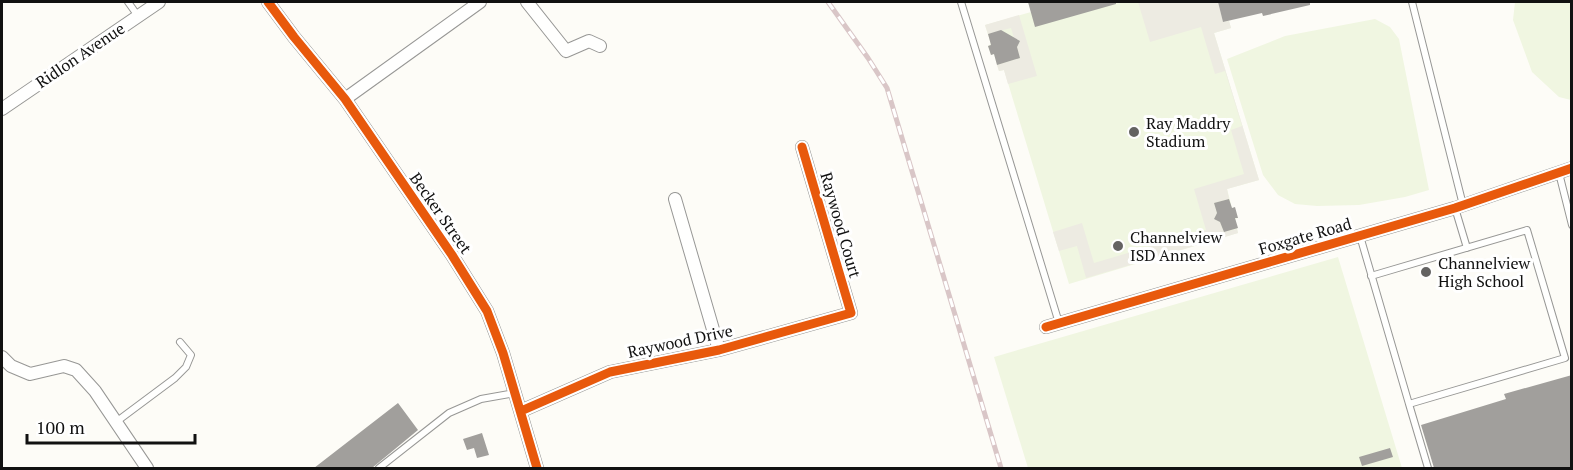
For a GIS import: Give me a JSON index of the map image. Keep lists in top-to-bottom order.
{
  "streets": {
    "street": [
      "Ridlon Avenue",
      "Becker Street",
      "Raywood Court",
      "Foxgate Road",
      "Raywood Drive"
    ]
  },
  "crossings": [
    ["Becker Street", "Raywood Drive"],
    ["Raywood Court", "Raywood Drive"]
  ],
  "places": ["Ray Maddry Stadium", "Channelview ISD Annex", "Channelview High School"],
  "scale_bar": "100 m"
}
